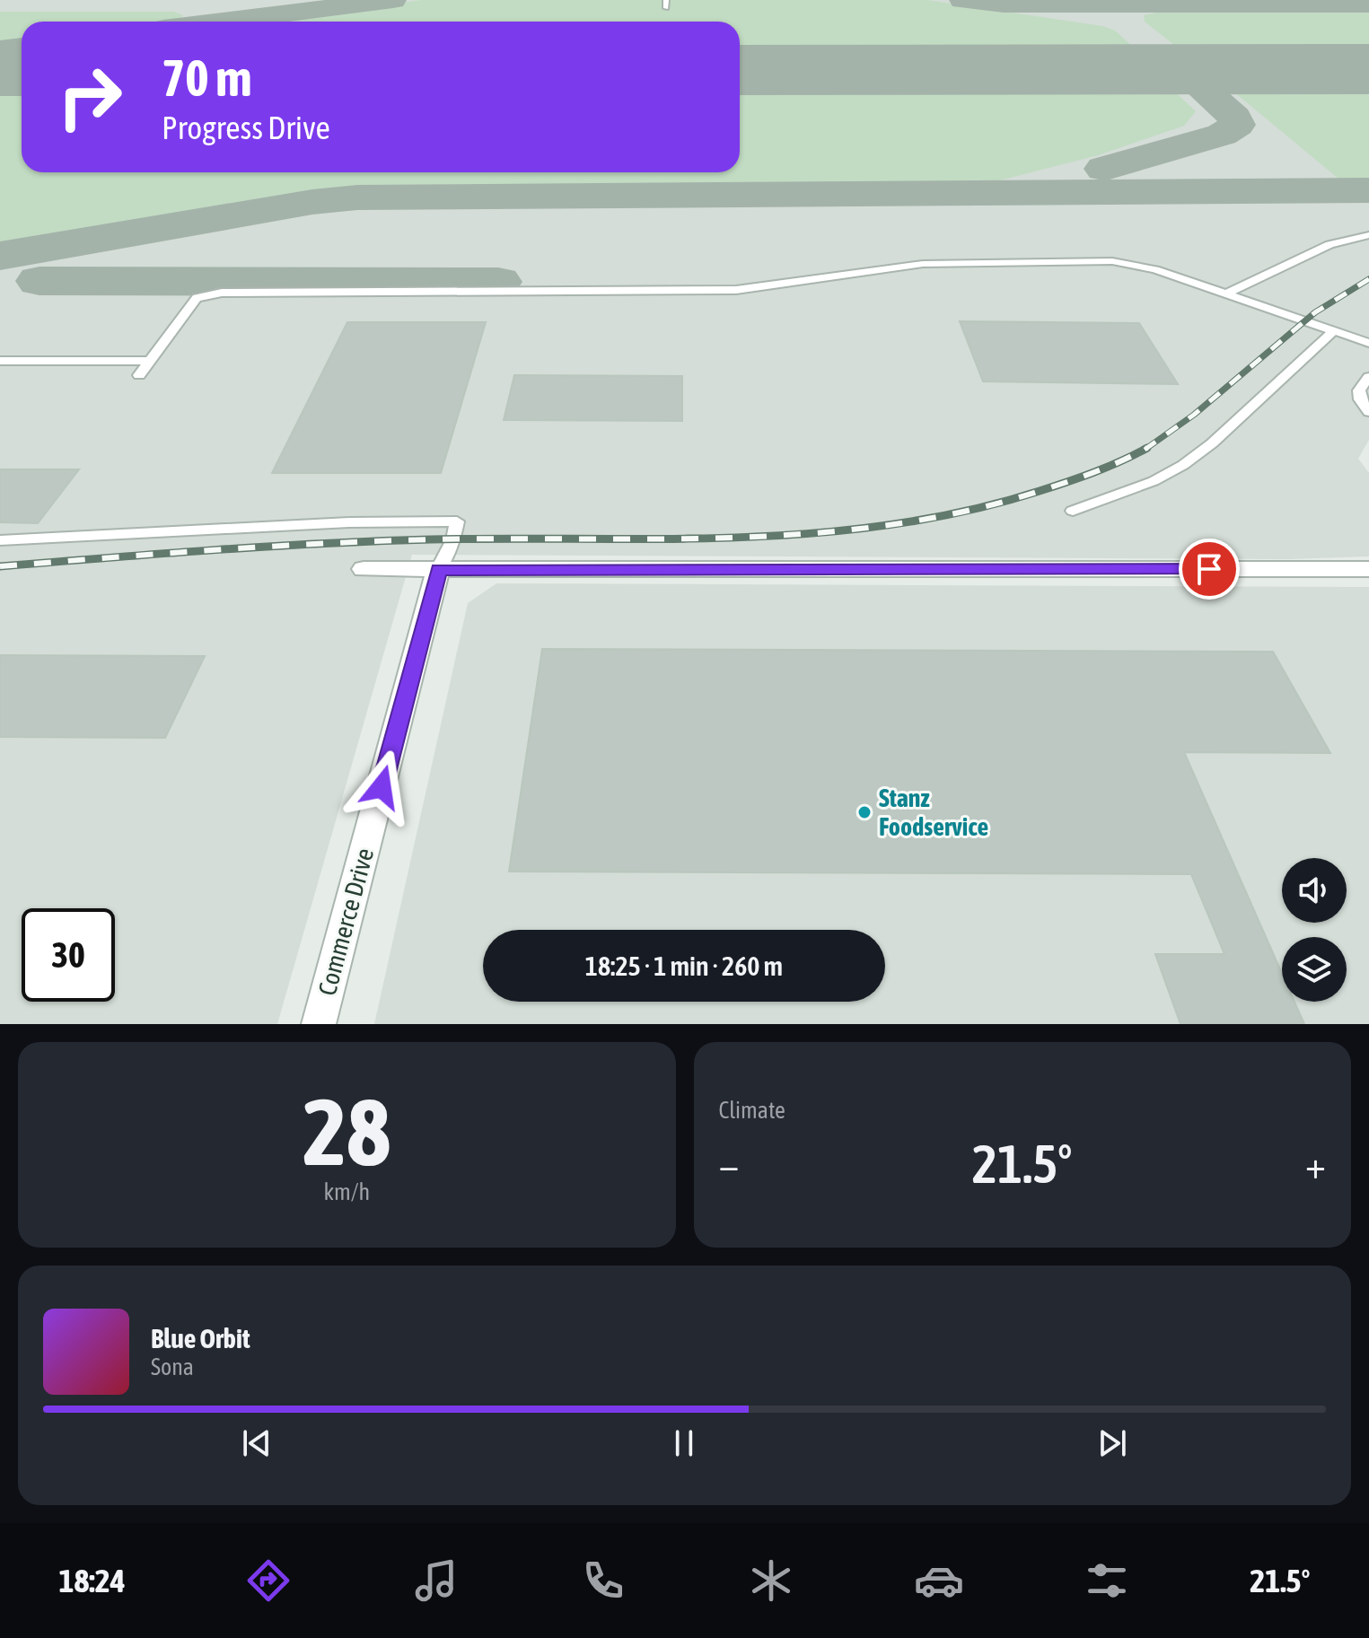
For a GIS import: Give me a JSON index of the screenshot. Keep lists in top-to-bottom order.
{
  "streets": {
    "street": ["Commerce Drive"]
  },
  "places": ["Stanz Foodservice"],
  "page": {
    "turn": ["70 m", "Progress Drive"],
    "limit": "30",
    "trip": "18:25 · 1 min · 260 m",
    "tile": [
      ["28", "km/h"],
      "Climate"
    ],
    "heat": ["−", "21.5°", "+"],
    "song": ["Blue Orbit", "Sona"],
    "tabs": ["18:24", "21.5°"]
  }
}
